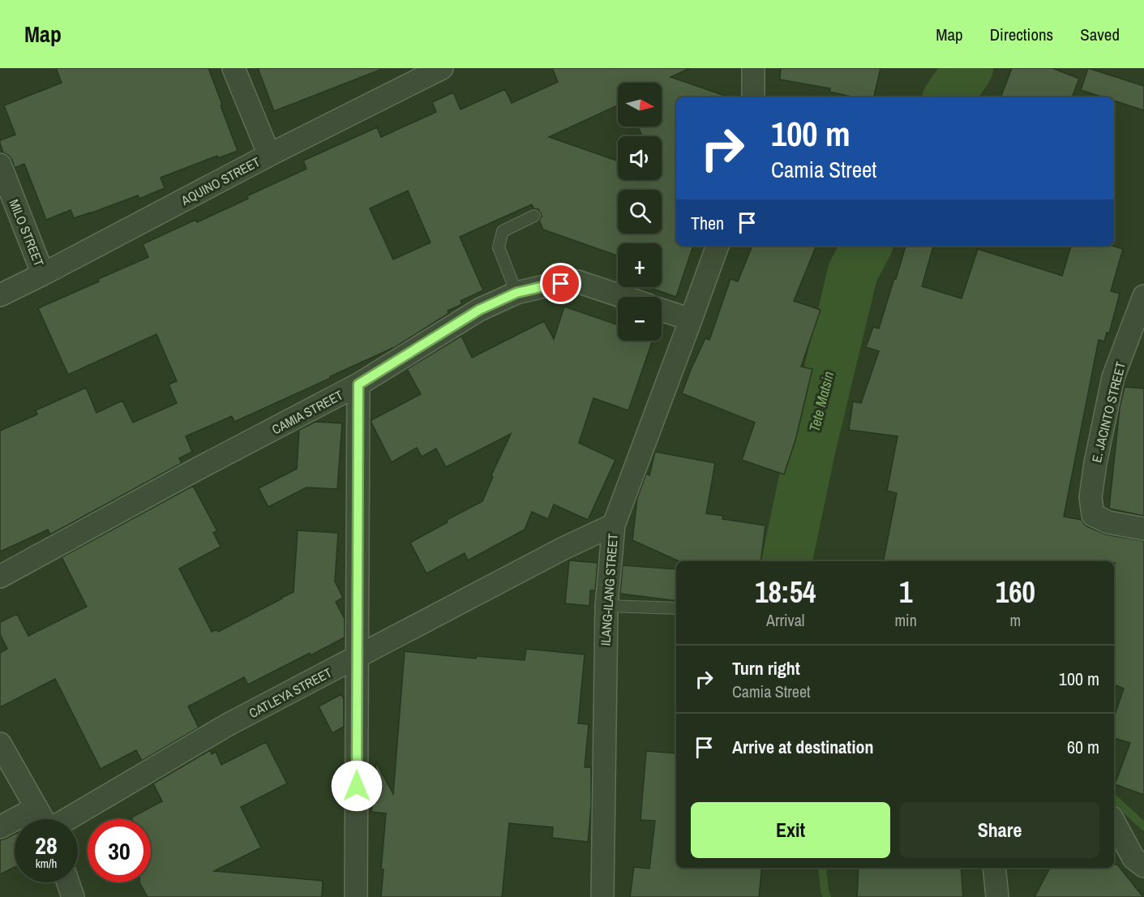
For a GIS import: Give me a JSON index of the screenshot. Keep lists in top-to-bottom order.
{
  "streets": {
    "street": [
      "AQUINO STREET",
      "MILO STREET",
      "CAMIA STREET",
      "E. JACINTO STREET",
      "ILANG-ILANG STREET",
      "CATLEYA STREET"
    ]
  },
  "crossings": [
    ["AQUINO STREET", "MILO STREET"],
    ["ILANG-ILANG STREET", "CATLEYA STREET"]
  ],
  "water": ["Tete Matsin"],
  "north": "right",
  "page": {
    "header": "Map",
    "nav": ["Map", "Directions", "Saved"],
    "map_buttons": ["+", "−"],
    "turn": ["100 m", "Camia Street"],
    "then": "Then",
    "eta": [
      "18:54",
      "Arrival",
      "1",
      "min",
      "160",
      "m"
    ],
    "list": [
      {
        "name": "Turn right",
        "note": "Camia Street",
        "value": "100 m"
      },
      {
        "name": "Arrive at destination",
        "value": "60 m"
      }
    ],
    "buttons": ["Exit", "Share"],
    "speed": "28 km/h",
    "limit": "30"
  }
}
